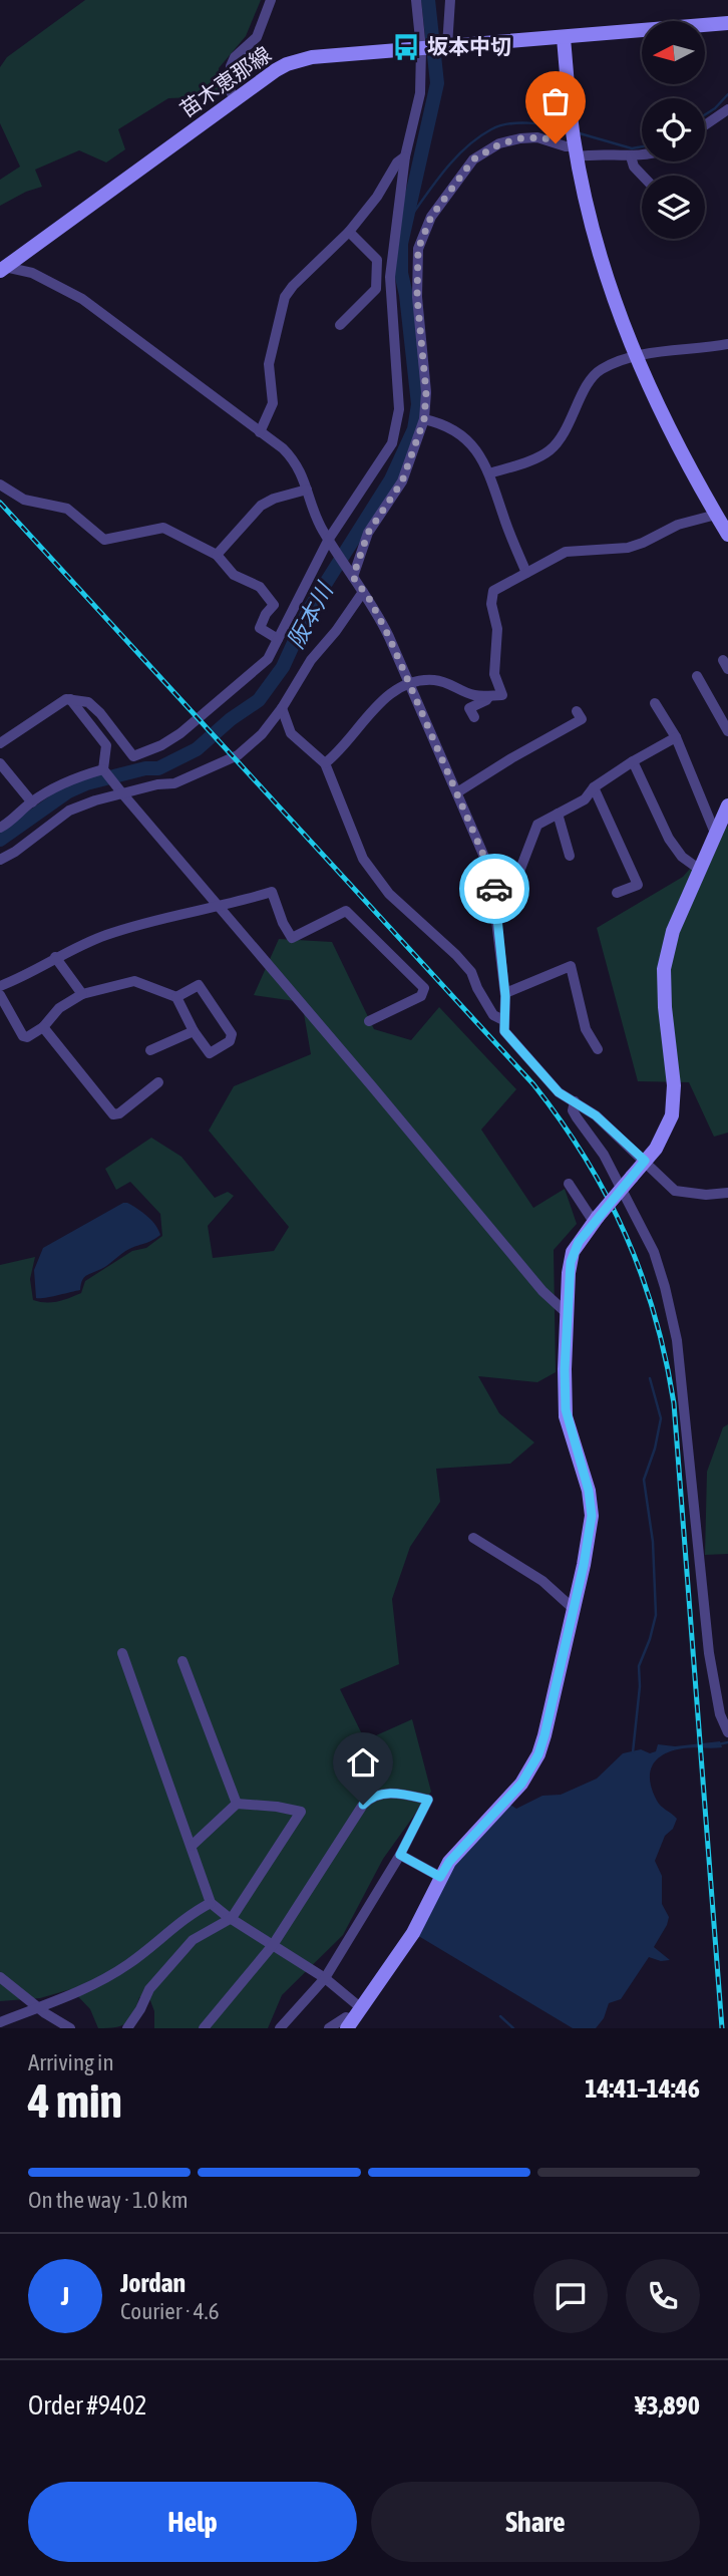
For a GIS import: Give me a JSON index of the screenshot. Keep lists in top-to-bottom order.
{
  "streets": {
    "street": ["苗木恵那線"]
  },
  "water": ["阪本川"],
  "places": {
    "bus stop": ["坂本中切"]
  },
  "north": "left",
  "page": {
    "heading": ["4 min", "Arriving in", "14:41–14:46"],
    "panel": [
      "Jordan",
      "Courier · 4.6",
      "Order #9402",
      "¥3,890"
    ],
    "bar": "On the way · 1.0 km",
    "round": "J",
    "buttons": ["Help", "Share"]
  }
}
